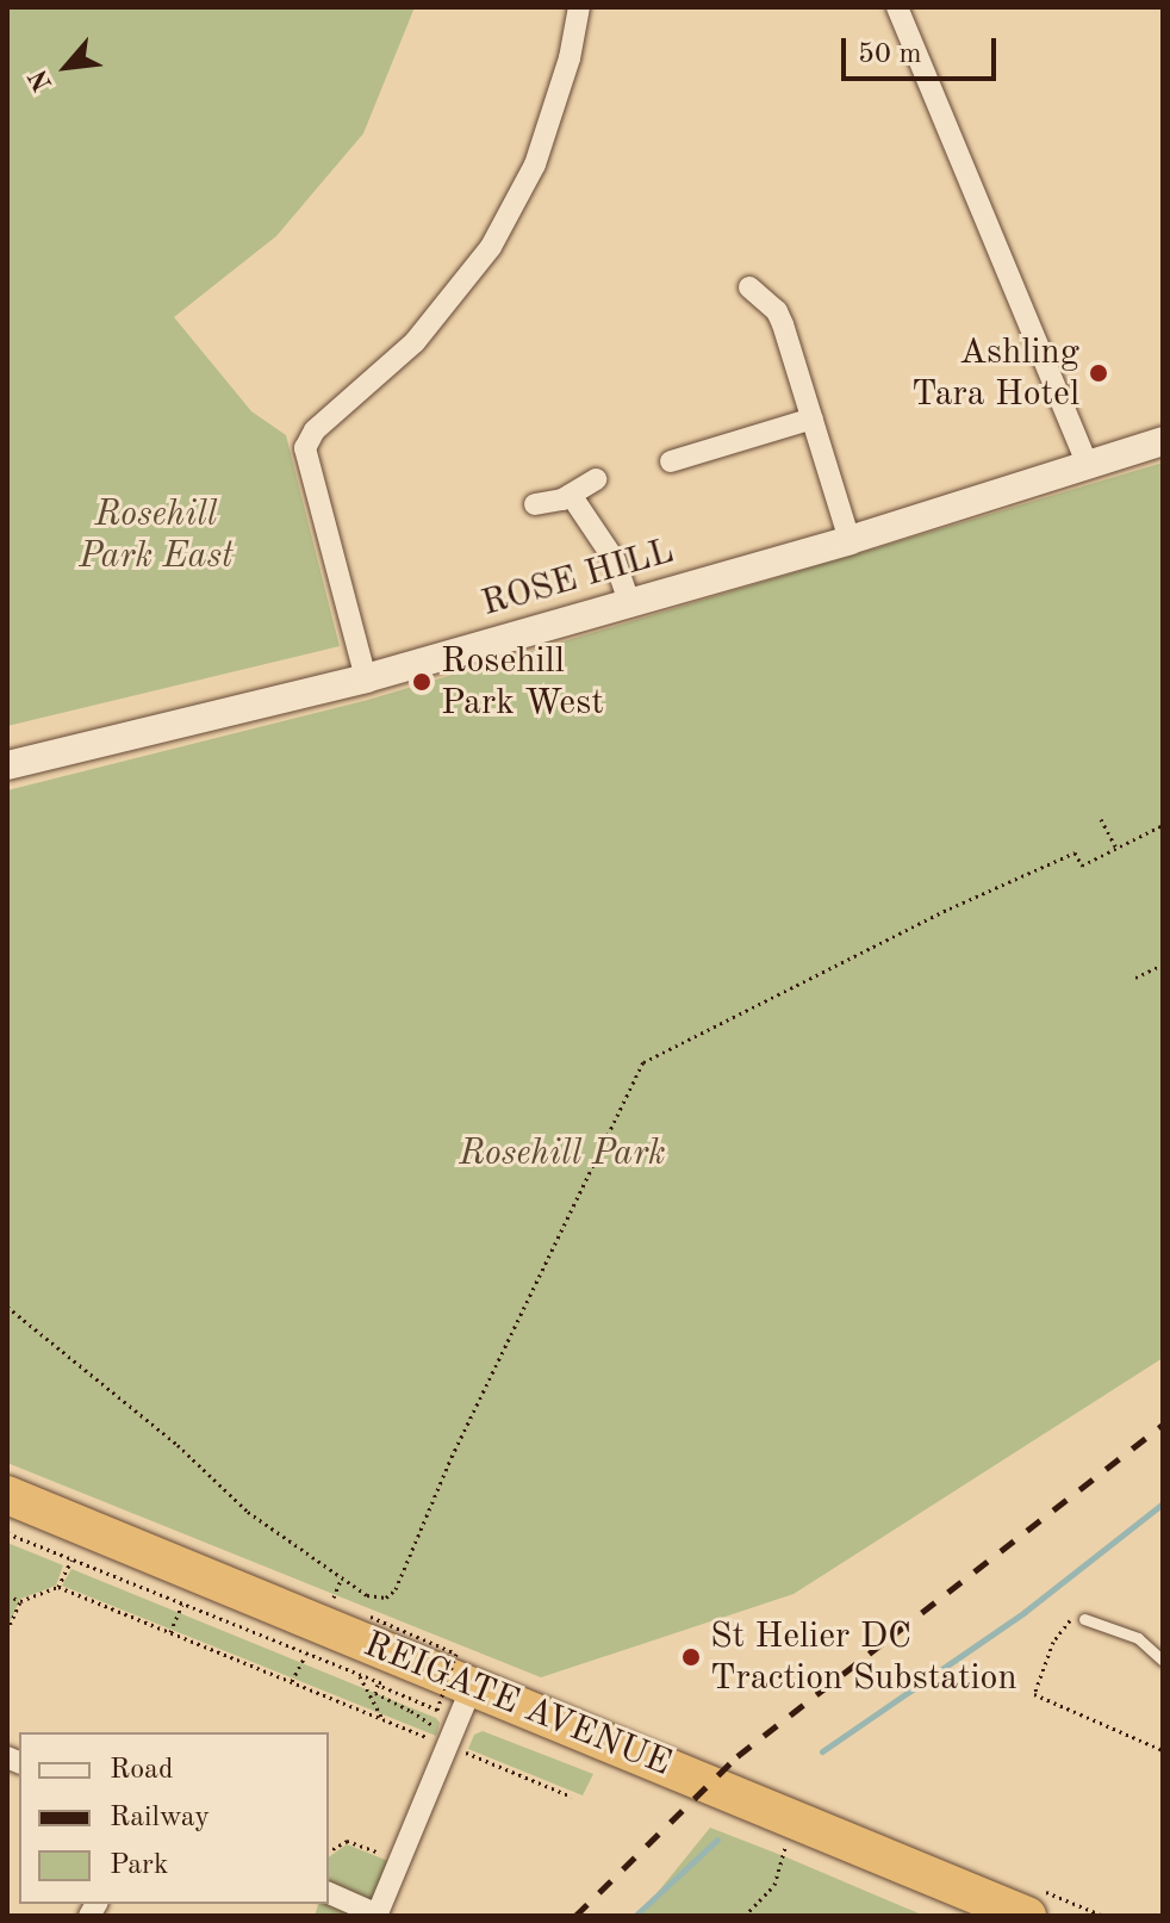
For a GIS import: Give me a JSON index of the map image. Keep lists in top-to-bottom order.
{
  "streets": {
    "highway": ["REIGATE AVENUE"],
    "main road": ["ROSE HILL"]
  },
  "parks": ["Rosehill Park East", "Rosehill Park"],
  "places": ["Ashling Tara Hotel", "Rosehill Park West", "St Helier DC Traction Substation"],
  "legend": ["Road", "Railway", "Park"],
  "scale_bar": "50 m",
  "north": "bottom left"
}
